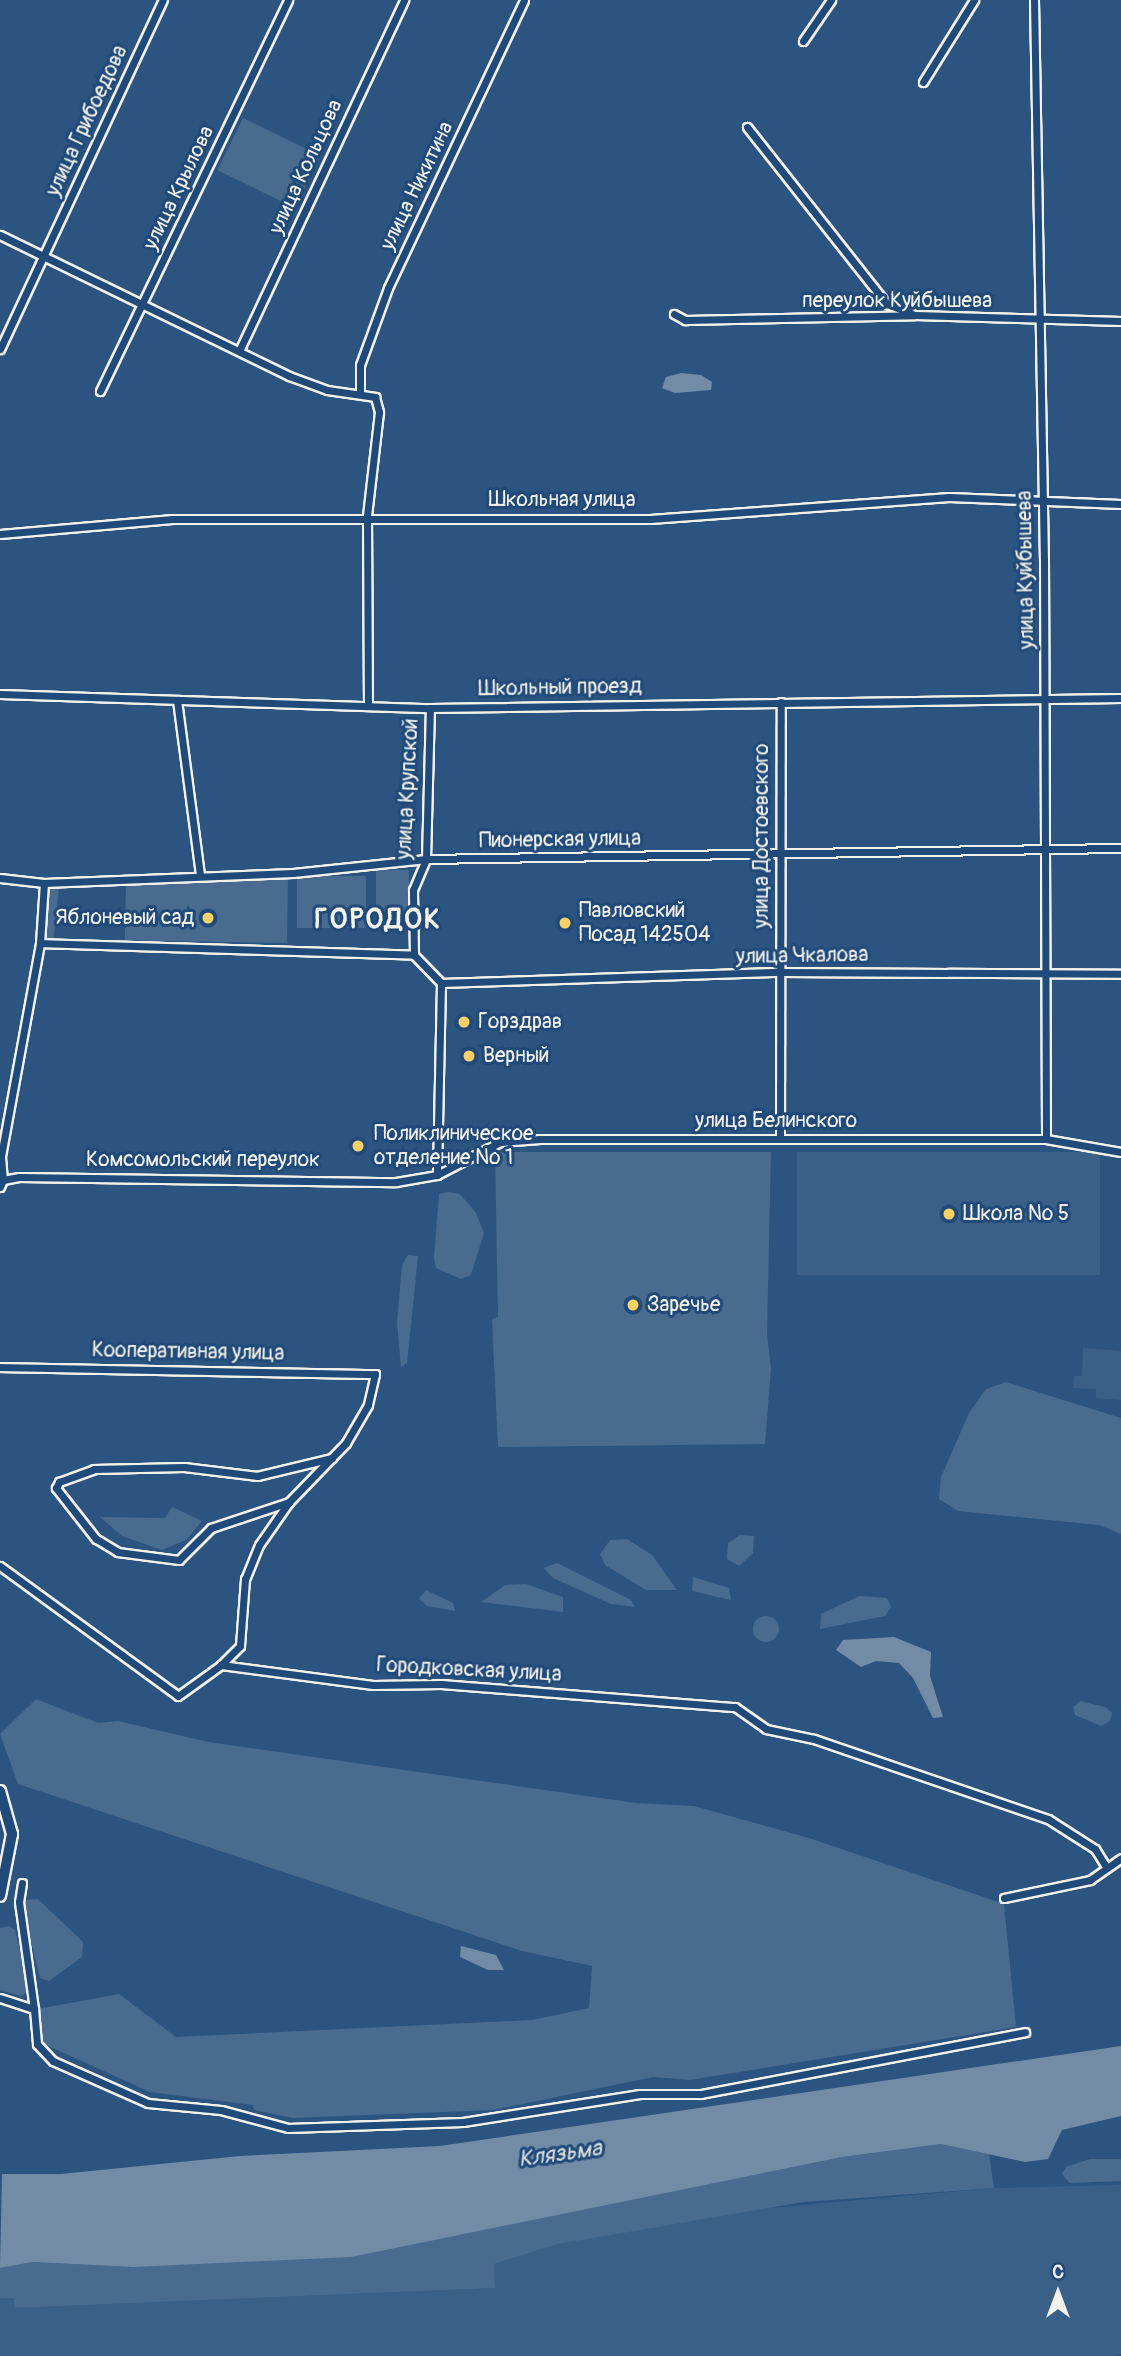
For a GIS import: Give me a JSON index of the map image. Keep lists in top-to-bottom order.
{
  "streets": {
    "street": [
      "улица Грибоедова",
      "улица Кольцова",
      "улица Никитина",
      "улица Крылова",
      "переулок Куйбышева",
      "Школьная улица",
      "улица Куйбышева",
      "Школьный проезд",
      "улица Крупской",
      "улица Достоевского",
      "Пионерская улица",
      "улица Чкалова",
      "улица Белинского",
      "Комсомольский переулок",
      "Кооперативная улица",
      "Городковская улица"
    ]
  },
  "crossings": [
    ["переулок Куйбышева", "улица Куйбышева"],
    ["Школьная улица", "улица Куйбышева"],
    ["улица Куйбышева", "Школьный проезд"],
    ["улица Куйбышева", "Пионерская улица"],
    ["улица Куйбышева", "улица Чкалова"],
    ["улица Куйбышева", "улица Белинского"],
    ["Школьный проезд", "улица Крупской"],
    ["Школьный проезд", "улица Достоевского"],
    ["улица Крупской", "Пионерская улица"],
    ["улица Достоевского", "Пионерская улица"],
    ["улица Достоевского", "улица Чкалова"],
    ["улица Достоевского", "улица Белинского"],
    ["улица Белинского", "Комсомольский переулок"]
  ],
  "districts": ["ГОРОДОК"],
  "water": ["Клязьма"],
  "places": [
    "Яблоневый сад",
    "Павловский Посад 142504",
    "Горздрав",
    "Верный",
    "Поликлиническое отделение № 1",
    "Школа № 5",
    "Заречье"
  ],
  "north": "top"
}
